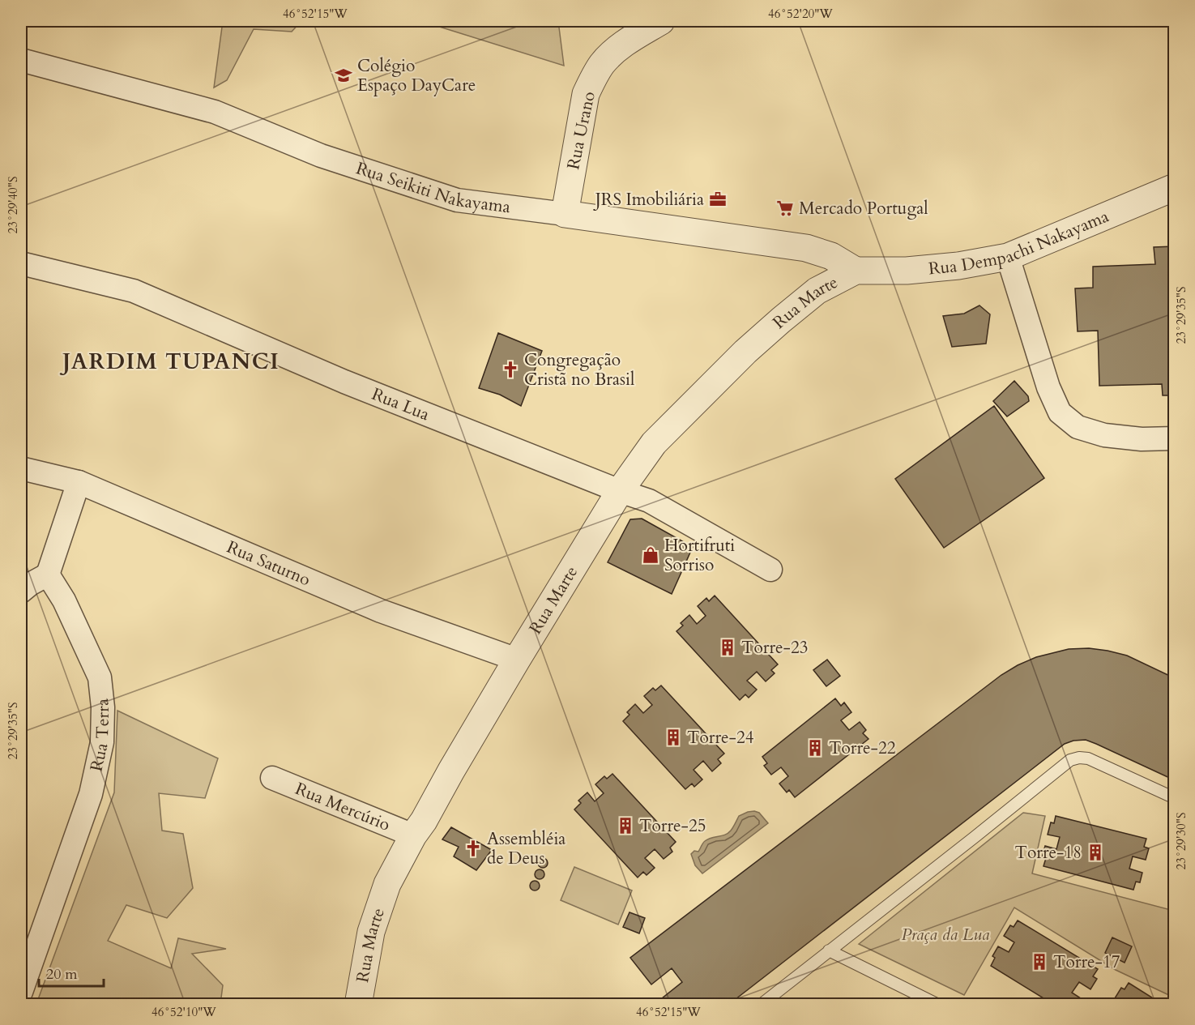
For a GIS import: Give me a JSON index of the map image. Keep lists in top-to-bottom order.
{
  "streets": {
    "street": [
      "Rua Urano",
      "Rua Seikiti Nakayama",
      "Rua Dempachi Nakayama",
      "Rua Marte",
      "Rua Lua",
      "Rua Saturno",
      "Rua Terra",
      "Rua Mercúrio"
    ]
  },
  "crossings": [
    ["Rua Urano", "Rua Seikiti Nakayama"],
    ["Rua Seikiti Nakayama", "Rua Dempachi Nakayama"],
    ["Rua Seikiti Nakayama", "Rua Marte"],
    ["Rua Dempachi Nakayama", "Rua Marte"],
    ["Rua Marte", "Rua Lua"],
    ["Rua Marte", "Rua Saturno"],
    ["Rua Marte", "Rua Mercúrio"]
  ],
  "districts": ["JARDIM TUPANCI"],
  "parks": ["Praça da Lua"],
  "places": {
    "school or university": ["Colégio Espaço DayCare"],
    "office": ["JRS Imobiliária"],
    "supermarket": ["Mercado Portugal"],
    "church": ["Congregação Cristã no Brasil", "Assembléia de Deus"],
    "shop": ["Hortifruti Sorriso"],
    "building": [
      "Torre-23",
      "Torre-24",
      "Torre-22",
      "Torre-25",
      "Torre-18",
      "Torre-17"
    ]
  },
  "scale_bar": "20 m",
  "coordinates": [
    "46°52'15\"W",
    "46°52'20\"W",
    "23°29'40\"S",
    "23°29'35\"S",
    "23°29'30\"S",
    "46°52'10\"W"
  ]
}
